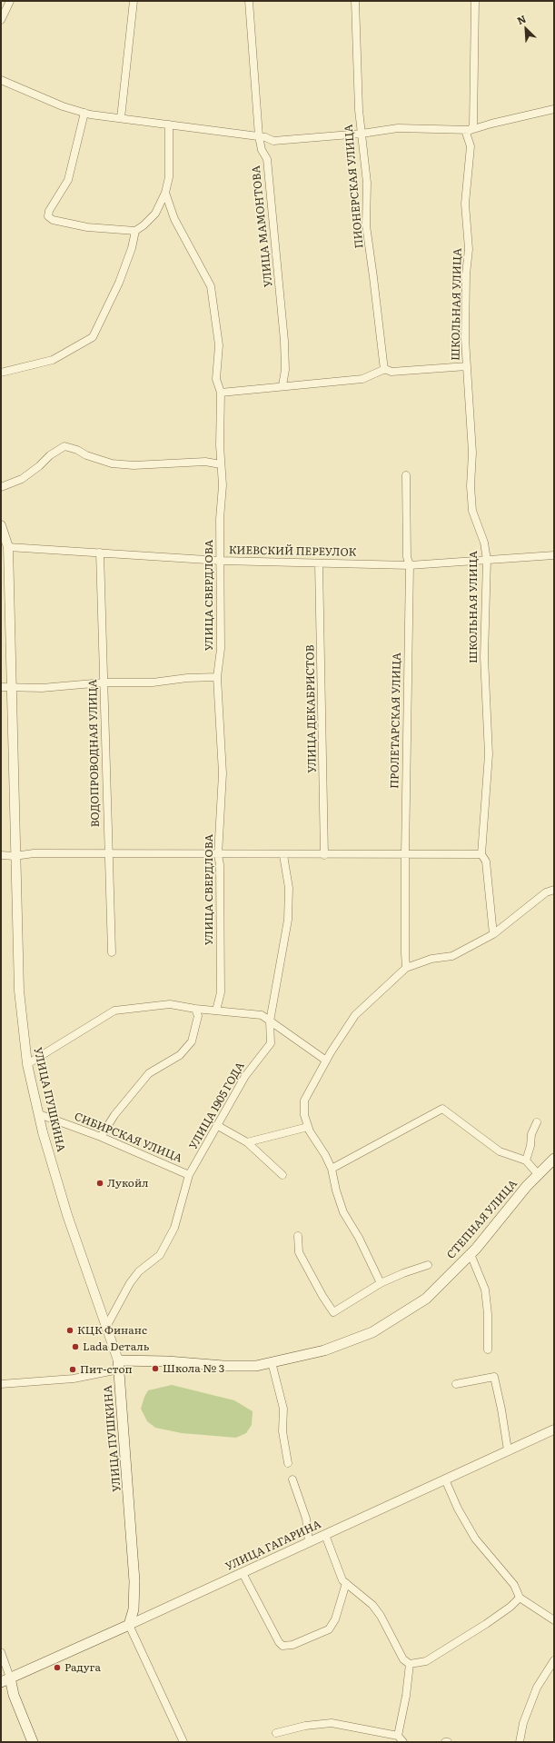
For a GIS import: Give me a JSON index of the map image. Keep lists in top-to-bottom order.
{
  "streets": {
    "main road": ["УЛИЦА ПУШКИНА", "СТЕПНАЯ УЛИЦА", "УЛИЦА ГАГАРИНА"],
    "street": [
      "ПИОНЕРСКАЯ УЛИЦА",
      "УЛИЦА МАМОНТОВА",
      "ШКОЛЬНАЯ УЛИЦА",
      "КИЕВСКИЙ ПЕРЕУЛОК",
      "УЛИЦА СВЕРДЛОВА",
      "УЛИЦА ДЕКАБРИСТОВ",
      "ПРОЛЕТАРСКАЯ УЛИЦА",
      "ВОДОПРОВОДНАЯ УЛИЦА",
      "УЛИЦА 1905 ГОДА",
      "СИБИРСКАЯ УЛИЦА"
    ]
  },
  "crossings": [
    ["ШКОЛЬНАЯ УЛИЦА", "КИЕВСКИЙ ПЕРЕУЛОК"],
    ["КИЕВСКИЙ ПЕРЕУЛОК", "УЛИЦА СВЕРДЛОВА"],
    ["КИЕВСКИЙ ПЕРЕУЛОК", "УЛИЦА ДЕКАБРИСТОВ"],
    ["КИЕВСКИЙ ПЕРЕУЛОК", "ПРОЛЕТАРСКАЯ УЛИЦА"],
    ["КИЕВСКИЙ ПЕРЕУЛОК", "ВОДОПРОВОДНАЯ УЛИЦА"],
    ["КИЕВСКИЙ ПЕРЕУЛОК", "УЛИЦА ПУШКИНА"],
    ["УЛИЦА ПУШКИНА", "УЛИЦА 1905 ГОДА"],
    ["УЛИЦА ПУШКИНА", "СИБИРСКАЯ УЛИЦА"],
    ["УЛИЦА ПУШКИНА", "СТЕПНАЯ УЛИЦА"],
    ["УЛИЦА ПУШКИНА", "УЛИЦА ГАГАРИНА"],
    ["УЛИЦА 1905 ГОДА", "СИБИРСКАЯ УЛИЦА"]
  ],
  "places": [
    "Лукойл",
    "КЦК Финанс",
    "Lada Dеталь",
    "Школа № 3",
    "Пит-стоп",
    "Радуга"
  ],
  "north": "top left"
}
